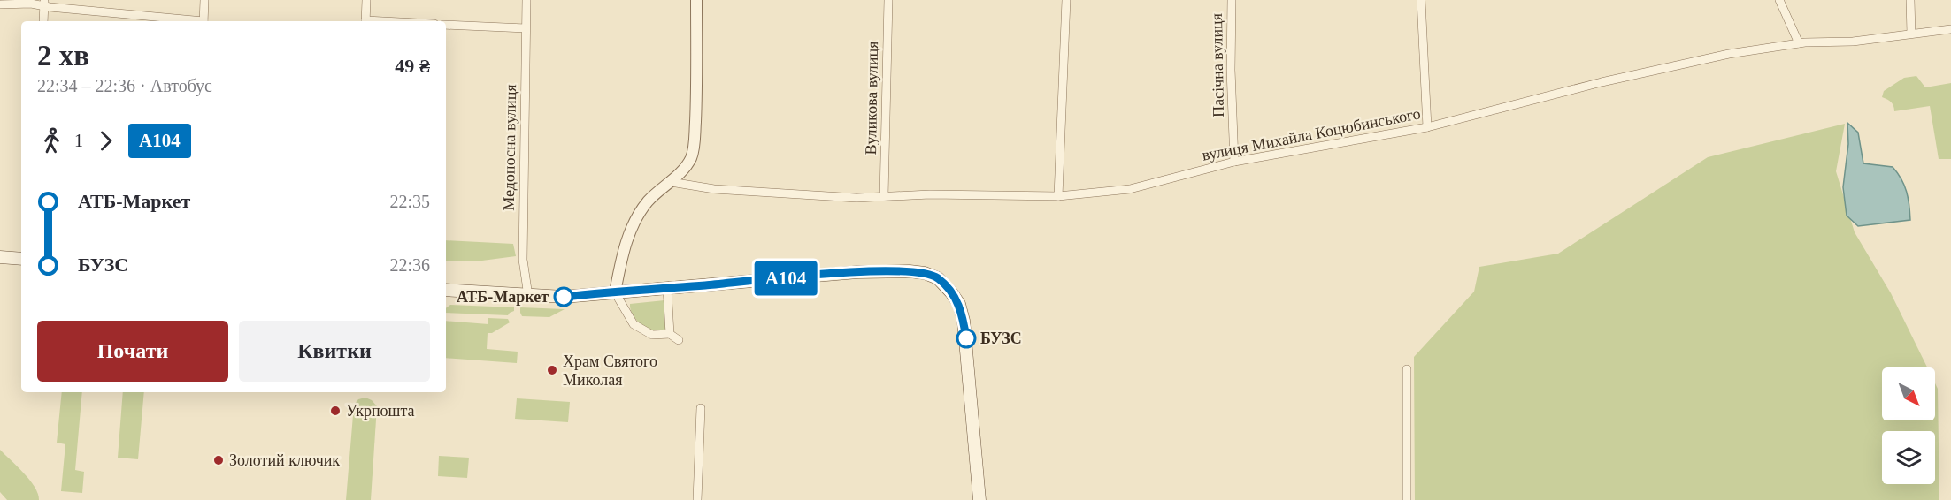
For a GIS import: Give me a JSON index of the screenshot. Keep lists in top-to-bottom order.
{
  "streets": {
    "street": [
      "Пасічна вулиця",
      "Вуликова вулиця",
      "вулиця Михайла Коцюбинського",
      "Медоносна вулиця"
    ]
  },
  "crossings": [
    ["Пасічна вулиця", "вулиця Михайла Коцюбинського"],
    ["Вуликова вулиця", "вулиця Михайла Коцюбинського"]
  ],
  "places": [
    "АТБ-Маркет",
    "БУЗС",
    "Храм Святого Миколая",
    "Укрпошта",
    "Золотий ключик"
  ],
  "lines": ["bus line А104"],
  "north": "bottom right",
  "page": {
    "on_map": "А104",
    "heading": ["2 хв", "22:34 – 22:36 · Автобус", "49 ₴"],
    "legs": ["1", "А104"],
    "list": [
      {
        "name": "АТБ-Маркет",
        "value": "22:35"
      },
      {
        "name": "БУЗС",
        "value": "22:36"
      }
    ],
    "buttons": ["Почати", "Квитки"]
  }
}
